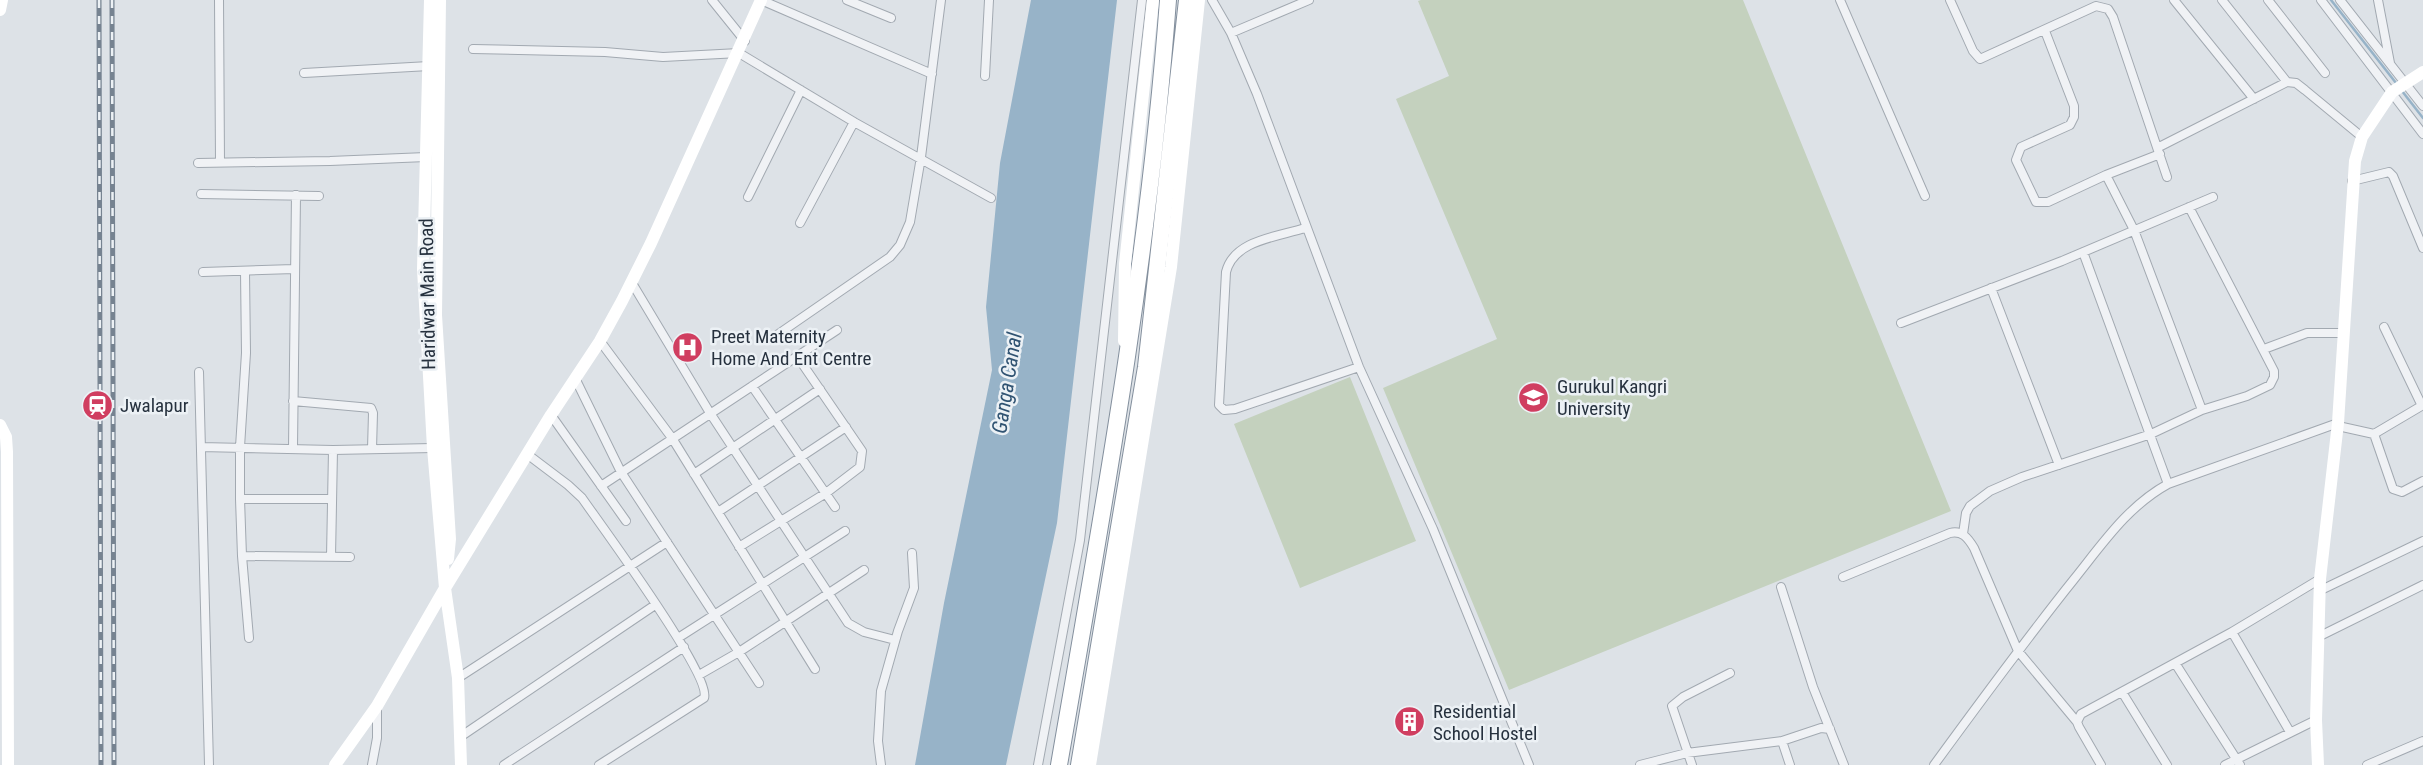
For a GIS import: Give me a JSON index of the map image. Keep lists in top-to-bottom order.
{
  "streets": {
    "street": ["Haridwar Main Road"]
  },
  "water": ["Ganga Canal"],
  "places": {
    "hospital": ["Preet Maternity Home And Ent Centre"],
    "school or university": ["Gurukul Kangri University"],
    "station": ["Jwalapur"],
    "building": ["Residential School Hostel"]
  }
}
